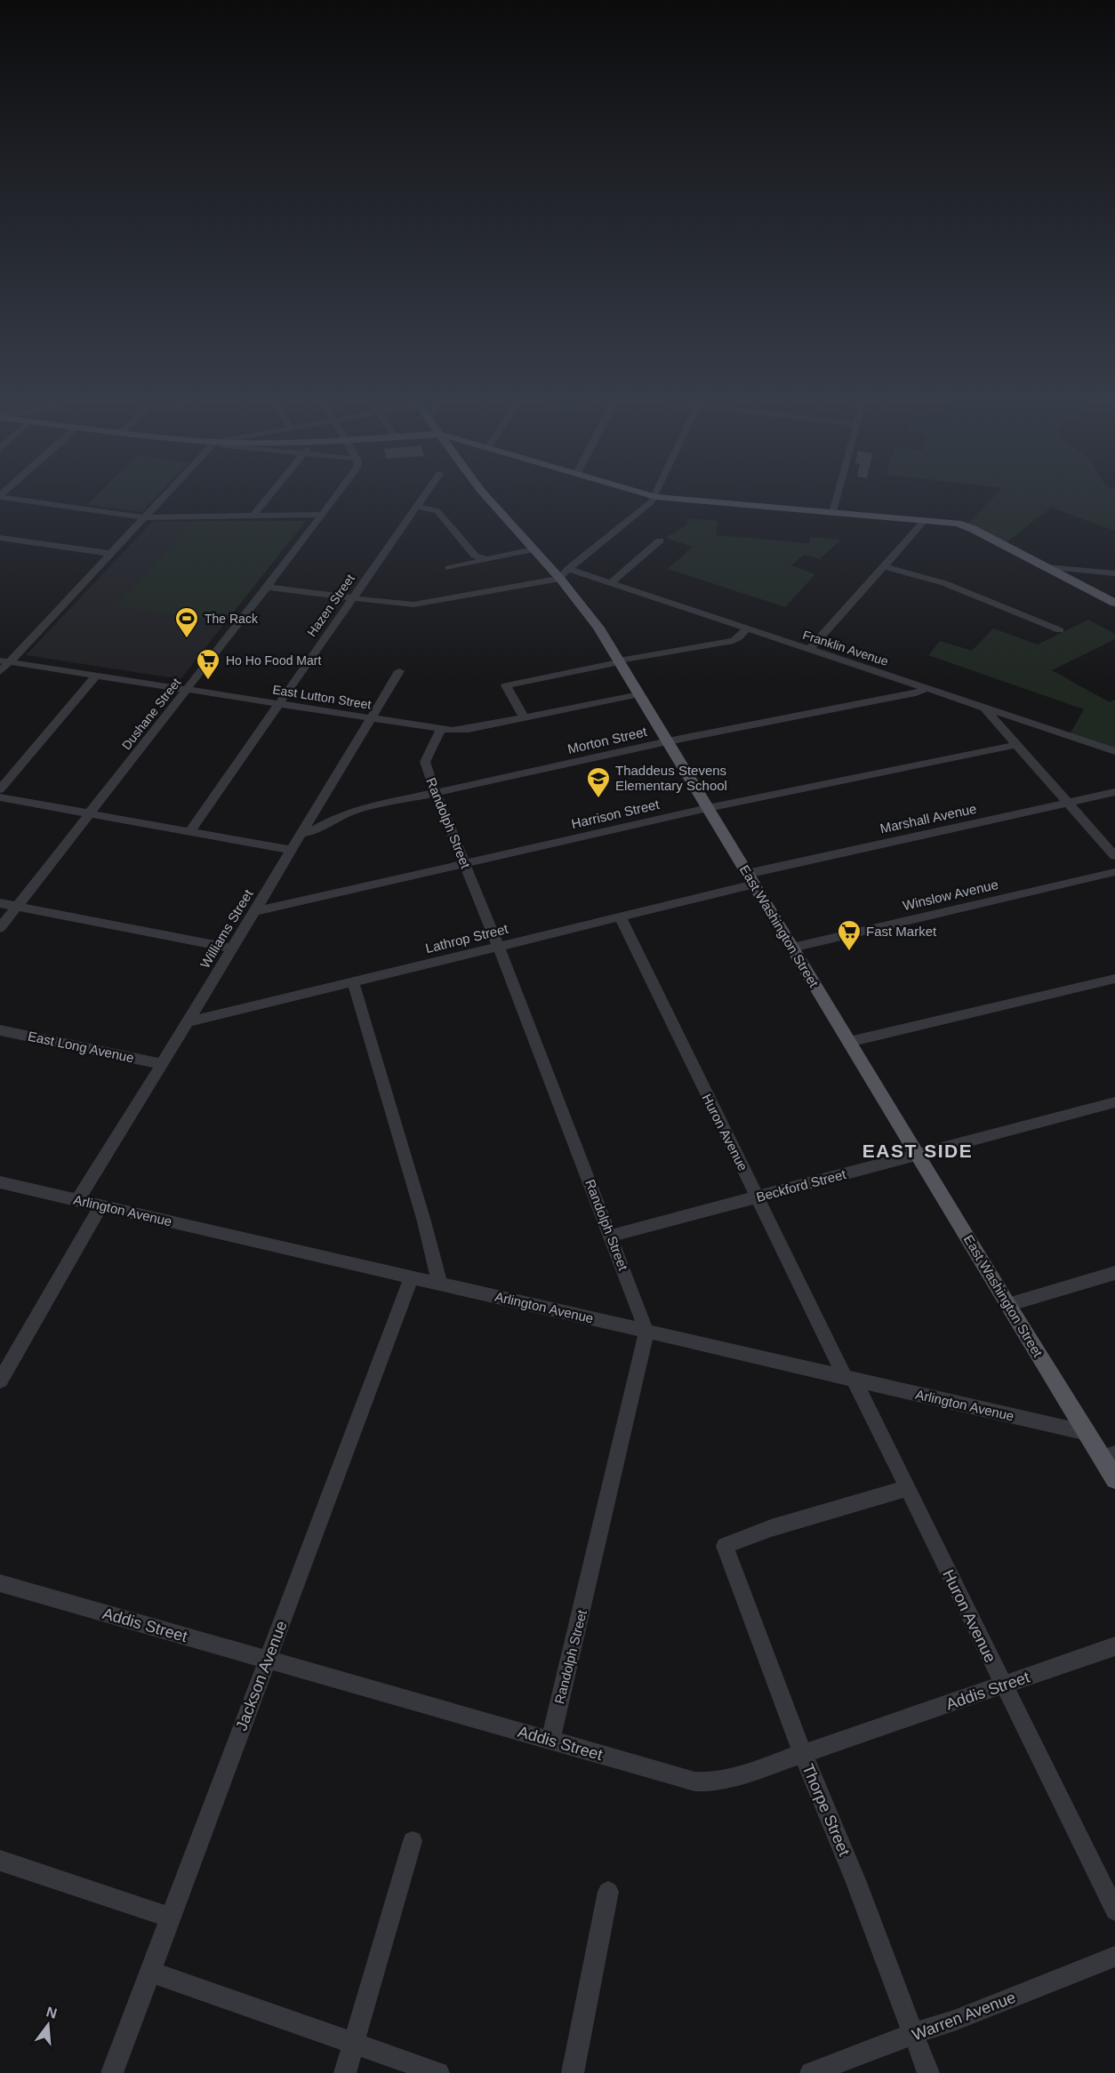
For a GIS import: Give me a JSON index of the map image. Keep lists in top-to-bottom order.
{
  "streets": {
    "main road": ["East Washington Street"],
    "street": [
      "Hazen Street",
      "Franklin Avenue",
      "East Lutton Street",
      "Dushane Street",
      "Morton Street",
      "Harrison Street",
      "Marshall Avenue",
      "Randolph Street",
      "Winslow Avenue",
      "Williams Street",
      "Lathrop Street",
      "East Long Avenue",
      "Huron Avenue",
      "Beckford Street",
      "Arlington Avenue",
      "Addis Street",
      "Jackson Avenue",
      "Thorpe Street",
      "Warren Avenue"
    ]
  },
  "crossings": [
    ["Hazen Street", "East Lutton Street"],
    ["Franklin Avenue", "Morton Street"],
    ["Franklin Avenue", "East Washington Street"],
    ["East Lutton Street", "Dushane Street"],
    ["East Lutton Street", "Randolph Street"],
    ["East Lutton Street", "East Washington Street"],
    ["East Lutton Street", "Williams Street"],
    ["Morton Street", "Randolph Street"],
    ["Morton Street", "East Washington Street"],
    ["Morton Street", "Williams Street"],
    ["Harrison Street", "Randolph Street"],
    ["Harrison Street", "East Washington Street"],
    ["Harrison Street", "Williams Street"],
    ["Marshall Avenue", "East Washington Street"],
    ["Marshall Avenue", "Lathrop Street"],
    ["Randolph Street", "Lathrop Street"],
    ["Randolph Street", "Beckford Street"],
    ["Randolph Street", "Arlington Avenue"],
    ["Randolph Street", "Addis Street"],
    ["Winslow Avenue", "East Washington Street"],
    ["East Washington Street", "Lathrop Street"],
    ["East Washington Street", "Beckford Street"],
    ["East Washington Street", "Arlington Avenue"],
    ["Williams Street", "Lathrop Street"],
    ["Williams Street", "East Long Avenue"],
    ["Williams Street", "Arlington Avenue"],
    ["Lathrop Street", "Huron Avenue"],
    ["Huron Avenue", "Beckford Street"],
    ["Huron Avenue", "Arlington Avenue"],
    ["Huron Avenue", "Addis Street"],
    ["Huron Avenue", "Thorpe Street"],
    ["Arlington Avenue", "Jackson Avenue"],
    ["Addis Street", "Jackson Avenue"],
    ["Addis Street", "Thorpe Street"],
    ["Thorpe Street", "Warren Avenue"]
  ],
  "districts": ["EAST SIDE"],
  "places": {
    "sports": ["The Rack"],
    "supermarket": ["Ho Ho Food Mart", "Fast Market"],
    "school or university": ["Thaddeus Stevens Elementary School"]
  },
  "north": "top"
}
